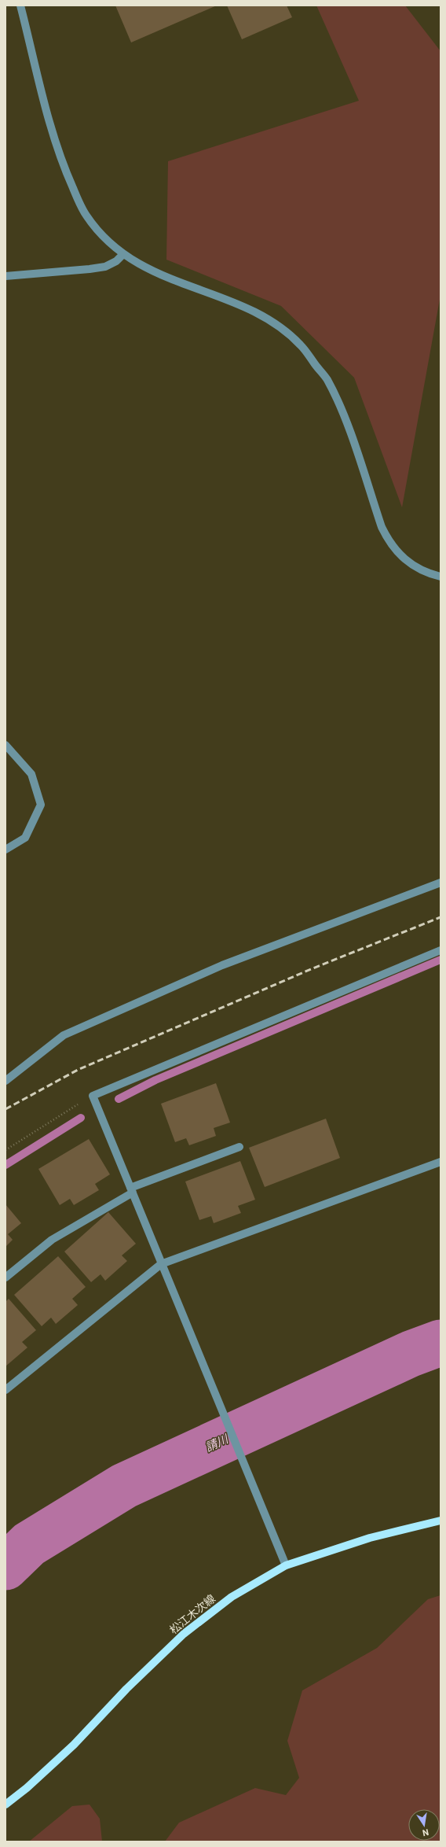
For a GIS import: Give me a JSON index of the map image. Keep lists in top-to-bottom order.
{
  "streets": {
    "main road": ["松江木次線"]
  },
  "water": ["請川"],
  "north": "bottom"
}
